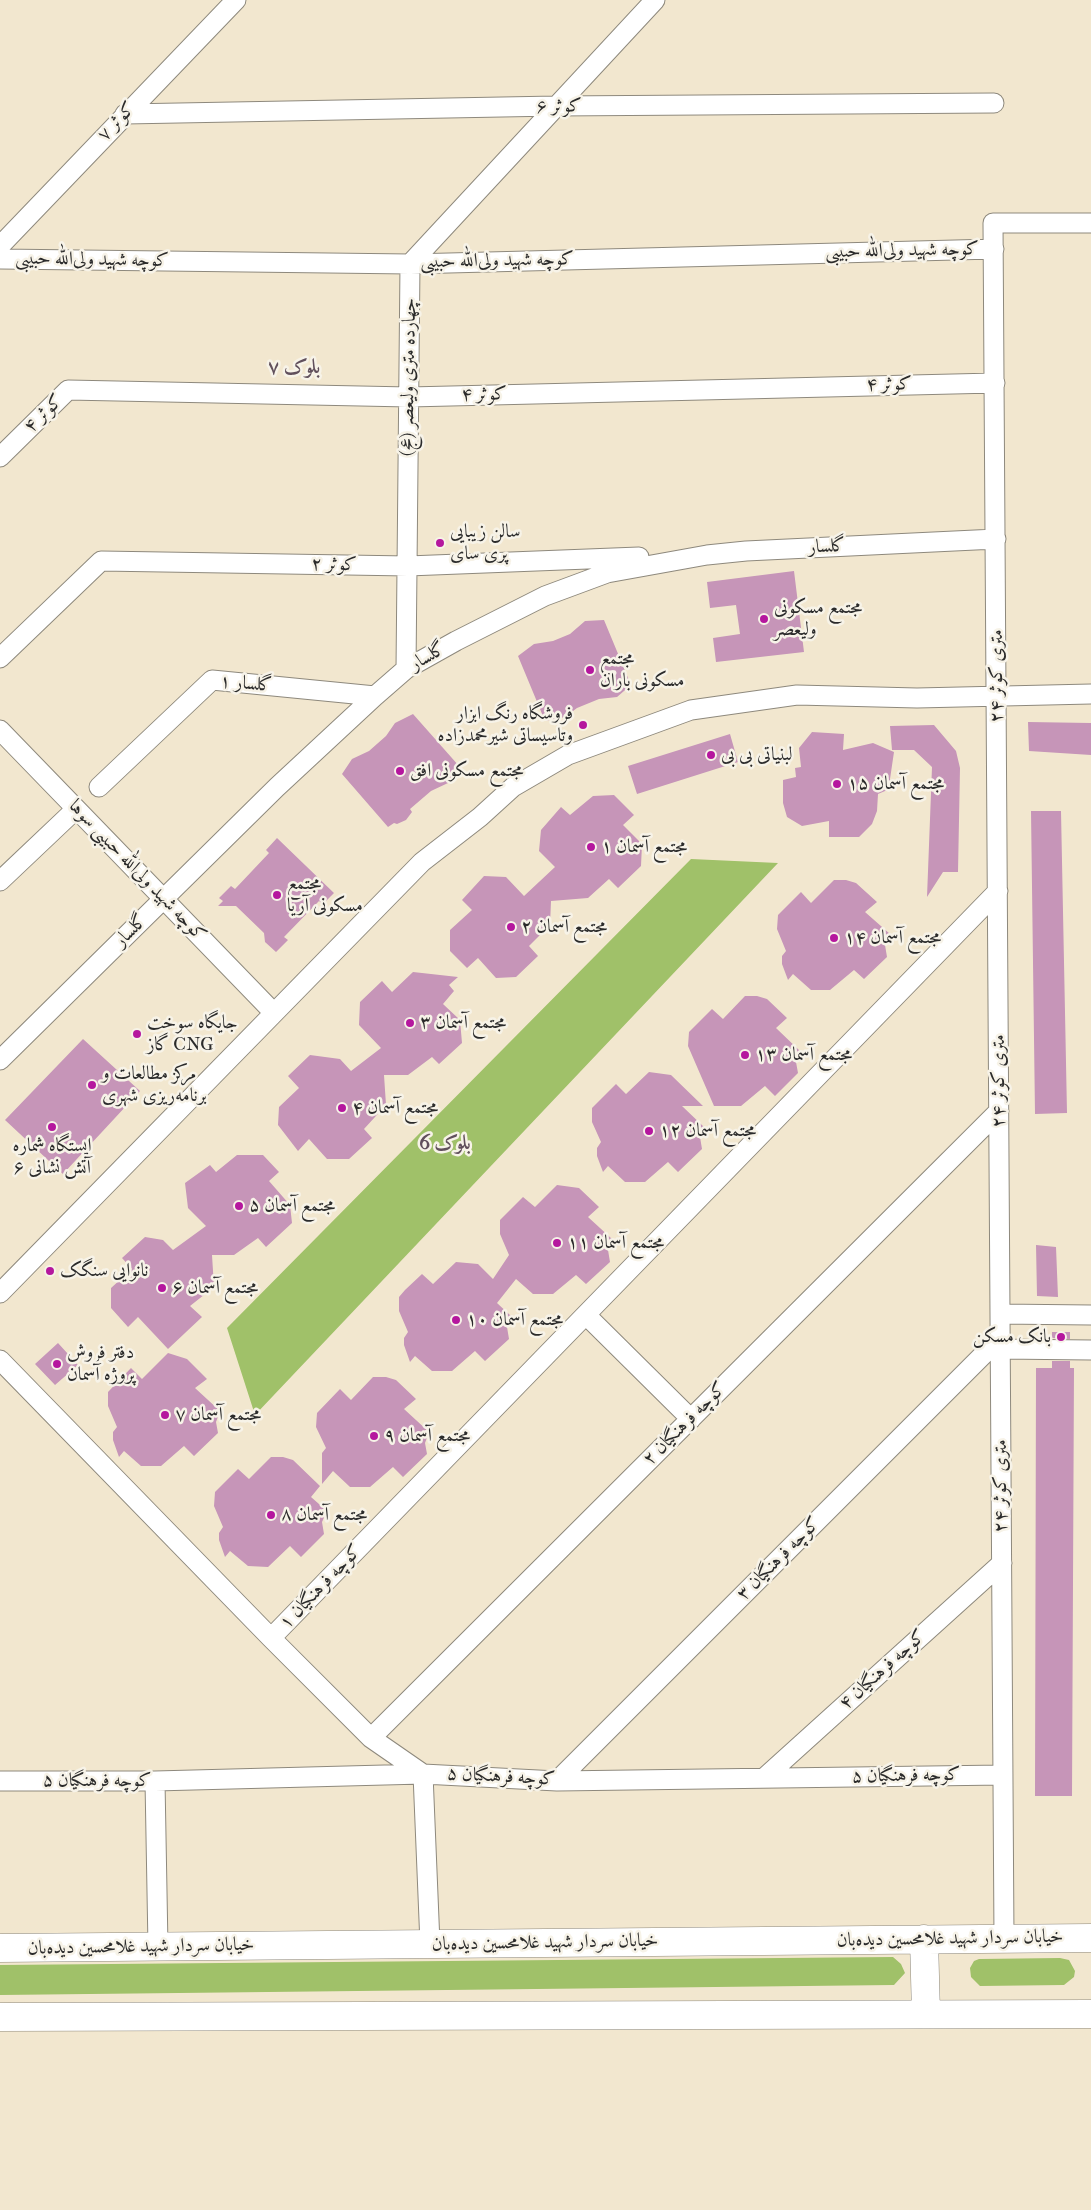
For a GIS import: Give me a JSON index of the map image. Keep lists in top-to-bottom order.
{
  "streets": {
    "main road": ["خیابان سردار شهید غلامحسین دیده‌بان"],
    "street": [
      "کوثر ۶",
      "کوثر ۷",
      "کوچه شهید ولی‌الله حبیبی",
      "چهارده متری ولیعصر (عج)",
      "کوثر ۴",
      "گلسار",
      "کوثر ۲",
      "۲۴ متری کوثر",
      "گلسار ۱",
      "کوچه شهید ولی‌الله حبیبی سوها",
      "کوچه فرهنگیان ۲",
      "کوچه فرهنگیان ۳",
      "کوچه فرهنگیان ۱",
      "کوچه فرهنگیان ۴",
      "کوچه فرهنگیان ۵"
    ]
  },
  "crossings": [
    ["کوثر ۶", "کوثر ۷"],
    ["کوچه شهید ولی‌الله حبیبی", "چهارده متری ولیعصر (عج)"],
    ["کوچه شهید ولی‌الله حبیبی", "۲۴ متری کوثر"],
    ["چهارده متری ولیعصر (عج)", "کوثر ۴"],
    ["چهارده متری ولیعصر (عج)", "گلسار"],
    ["چهارده متری ولیعصر (عج)", "کوثر ۲"],
    ["کوثر ۴", "۲۴ متری کوثر"],
    ["گلسار", "کوثر ۲"],
    ["گلسار", "۲۴ متری کوثر"],
    ["گلسار", "گلسار ۱"],
    ["گلسار", "کوچه شهید ولی‌الله حبیبی سوها"],
    ["۲۴ متری کوثر", "کوچه فرهنگیان ۲"],
    ["۲۴ متری کوثر", "کوچه فرهنگیان ۳"],
    ["۲۴ متری کوثر", "کوچه فرهنگیان ۱"],
    ["۲۴ متری کوثر", "کوچه فرهنگیان ۴"],
    ["۲۴ متری کوثر", "کوچه فرهنگیان ۵"],
    ["۲۴ متری کوثر", "خیابان سردار شهید غلامحسین دیده‌بان"],
    ["کوچه فرهنگیان ۳", "کوچه فرهنگیان ۵"],
    ["کوچه فرهنگیان ۴", "کوچه فرهنگیان ۵"]
  ],
  "districts": ["بلوک ۷", "بلوک 6"],
  "places": [
    "سالن زیبایی پری سای",
    "مجتمع مسکونی ولیعصر",
    "مجتمع مسکونی باران",
    "فروشگاه رنگ ابزار وتاسیساتی شیرمحمدزاده",
    "لبنیاتی بی بی",
    "مجتمع مسکونی افق",
    "مجتمع آسمان ۱۵",
    "مجتمع آسمان ۱",
    "مجتمع مسکونی آریا",
    "مجتمع آسمان ۲",
    "مجتمع آسمان ۱۴",
    "مجتمع آسمان ۳",
    "جایگاه سوخت گاز CNG",
    "مجتمع آسمان ۱۳",
    "مرکز مطالعات و برنامه‌ریزی شهری",
    "مجتمع آسمان ۴",
    "ایستگاه شماره ۶ آتش نشانی",
    "مجتمع آسمان ۱۲",
    "مجتمع آسمان ۵",
    "مجتمع آسمان ۱۱",
    "نانوایی سنگک",
    "مجتمع آسمان ۶",
    "مجتمع آسمان ۱۰",
    "بانک مسکن",
    "دفتر فروش پروژه آسمان",
    "مجتمع آسمان ۷",
    "مجتمع آسمان ۹",
    "مجتمع آسمان ۸"
  ]
}
